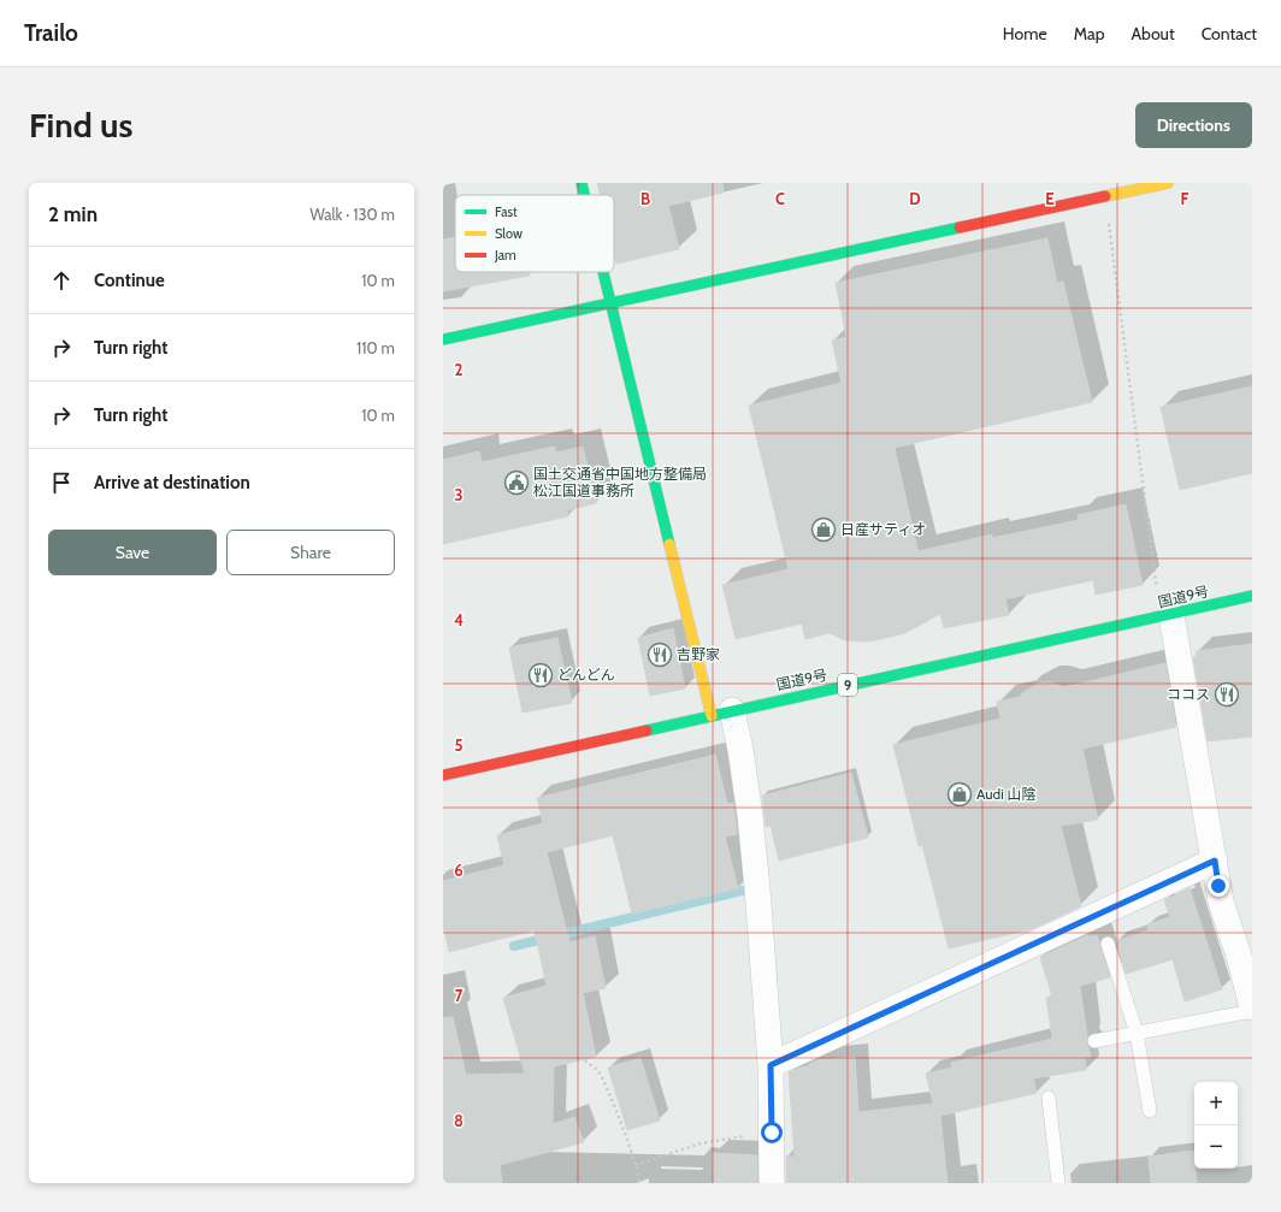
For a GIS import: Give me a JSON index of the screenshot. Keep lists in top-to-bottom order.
{
  "streets": {
    "main road": ["国道9号", "9"]
  },
  "places": {
    "public building": ["国土交通省中国地方整備局 松江国道事務所"],
    "shop": ["日産サティオ", "Audi 山陰"],
    "restaurant": ["吉野家", "どんどん", "ココス"]
  },
  "legend": ["Fast", "Slow", "Jam"],
  "page": {
    "header": "Trailo",
    "nav": [
      "Home",
      "Map",
      "About",
      "Contact"
    ],
    "buttons": [
      "Directions",
      ["Save", "Share"]
    ],
    "title": "Find us",
    "heading": ["2 min", "Walk · 130 m"],
    "list": [
      ["Continue", "10 m"],
      ["Turn right", "110 m"],
      ["Turn right", "10 m"],
      "Arrive at destination"
    ],
    "map_buttons": ["+", "−"]
  },
  "grid": {
    "columns": [
      "B",
      "C",
      "D",
      "E",
      "F"
    ],
    "rows": [
      "2",
      "3",
      "4",
      "5",
      "6",
      "7",
      "8"
    ]
  }
}
